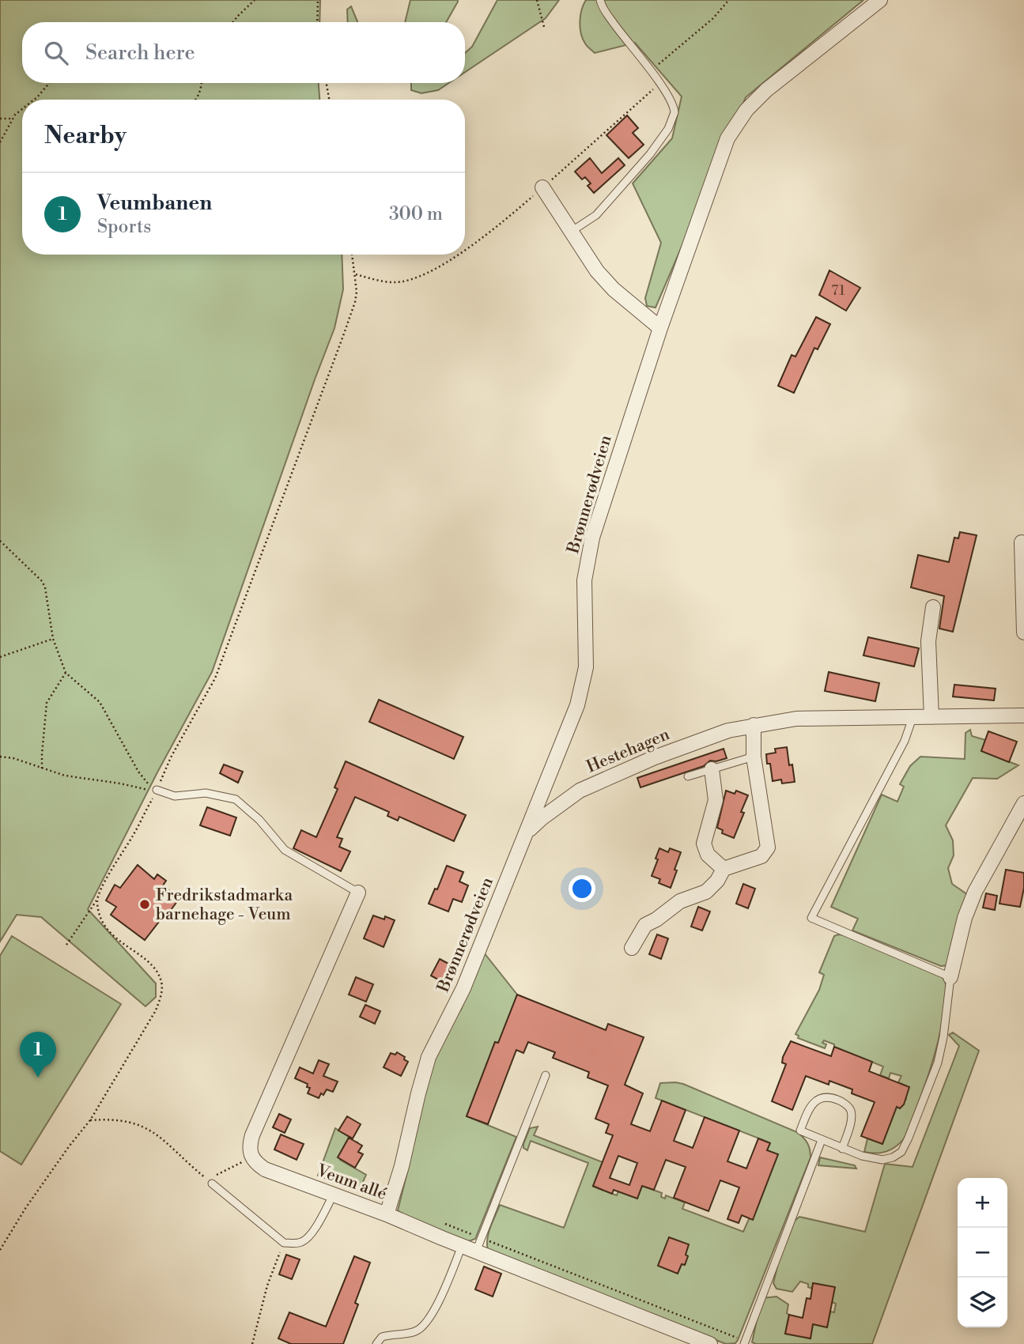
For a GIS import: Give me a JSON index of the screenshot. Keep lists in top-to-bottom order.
{
  "streets": {
    "street": ["Brønnerødveien", "Hestehagen", "Veum allé"]
  },
  "crossings": [
    ["Brønnerødveien", "Hestehagen"],
    ["Brønnerødveien", "Veum allé"]
  ],
  "places": ["Fredrikstadmarka barnehage - Veum"],
  "house_numbers": ["71"],
  "page": {
    "search": "Search here",
    "heading": "Nearby",
    "list": [
      {
        "mark": "1",
        "name": "Veumbanen",
        "note": "Sports",
        "value": "300 m"
      }
    ],
    "pins": "1",
    "map_buttons": ["+", "−"]
  }
}
